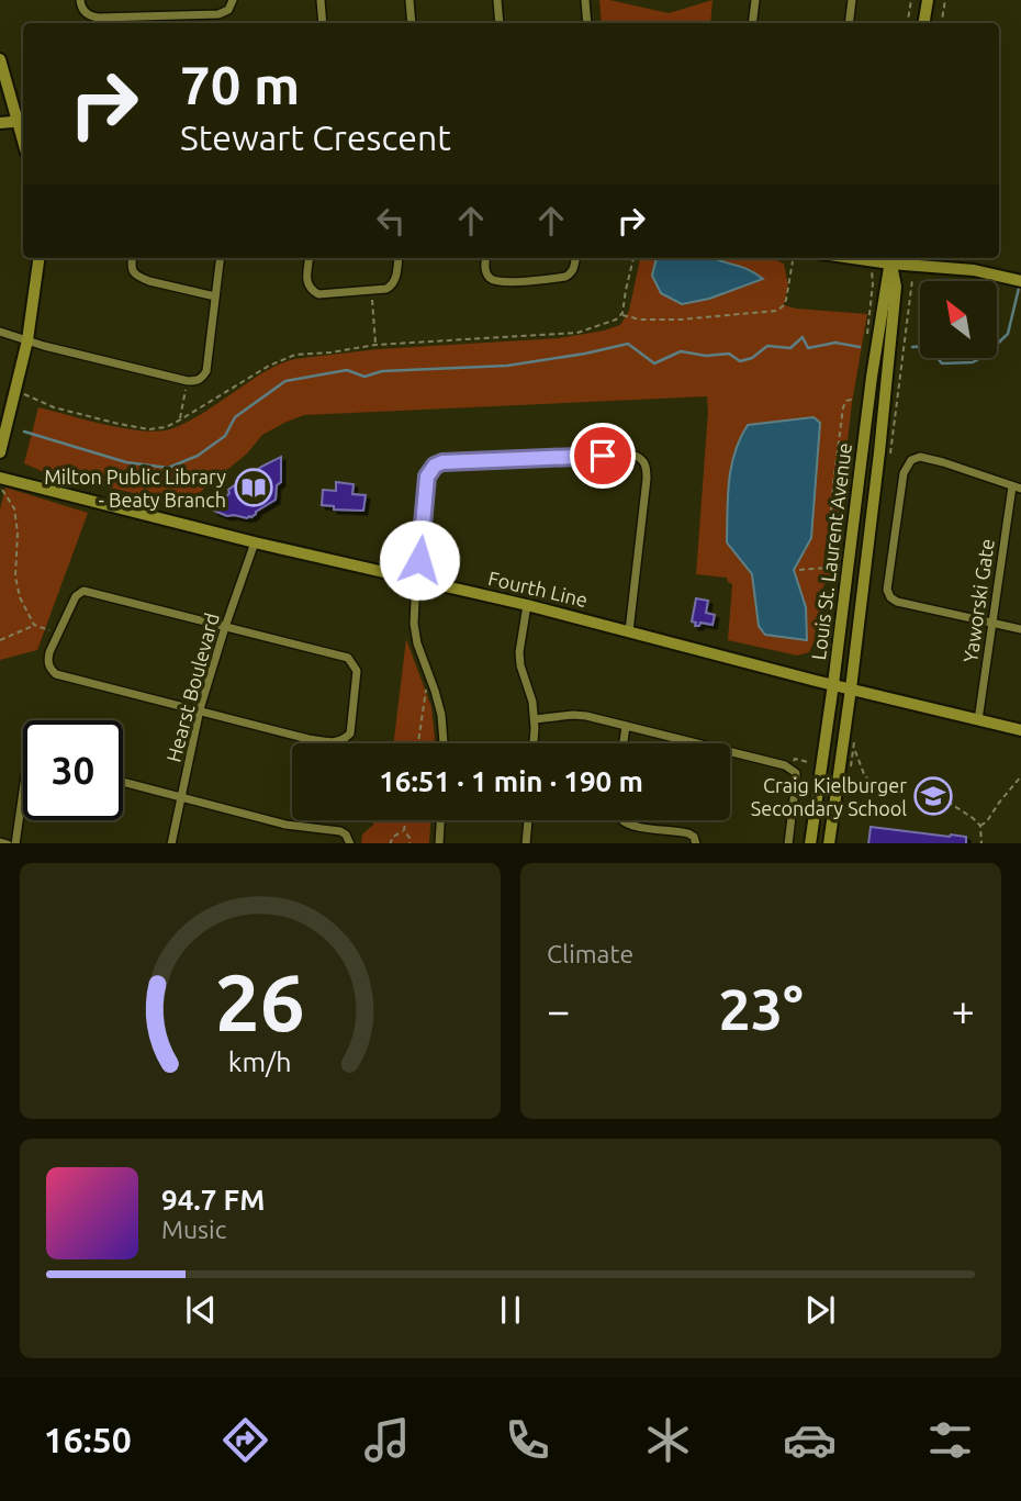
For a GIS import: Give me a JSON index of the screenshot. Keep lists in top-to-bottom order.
{
  "streets": {
    "main road": ["Louis St. Laurent Avenue", "Fourth Line"],
    "street": ["Yaworski Gate", "Hearst Boulevard"]
  },
  "crossings": [
    ["Louis St. Laurent Avenue", "Fourth Line"],
    ["Fourth Line", "Yaworski Gate"],
    ["Fourth Line", "Hearst Boulevard"]
  ],
  "places": {
    "library": ["Milton Public Library - Beaty Branch"],
    "school or university": ["Craig Kielburger Secondary School"]
  },
  "north": "top left",
  "page": {
    "turn": ["70 m", "Stewart Crescent"],
    "limit": "30",
    "trip": "16:51 · 1 min · 190 m",
    "tile": "Climate",
    "heat": ["−", "23°", "+"],
    "song": ["94.7 FM", "Music"],
    "tabs": "16:50",
    "gauge": ["26", "km/h"]
  }
}
